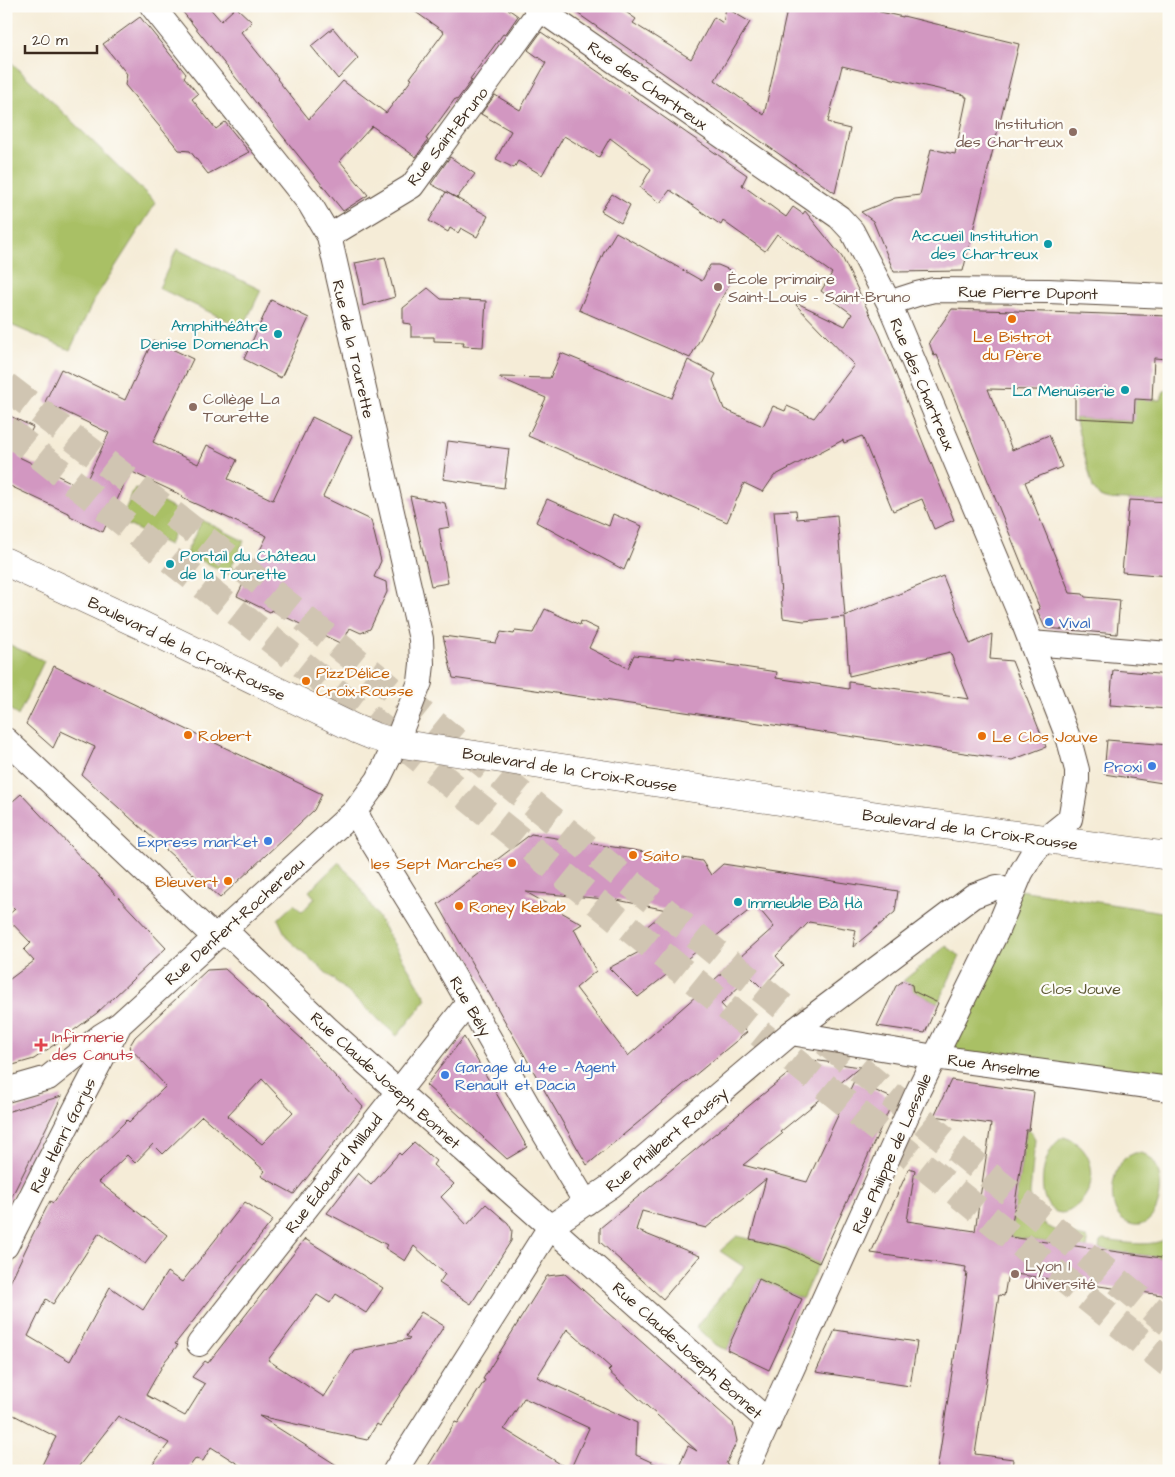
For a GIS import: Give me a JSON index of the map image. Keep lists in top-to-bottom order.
{
  "streets": {
    "main road": ["Boulevard de la Croix-Rousse"],
    "street": [
      "Rue des Chartreux",
      "Rue Saint-Bruno",
      "Rue Pierre Dupont",
      "Rue de la Tourette",
      "Rue Denfert-Rochereau",
      "Rue Bély",
      "Rue Anselme",
      "Rue Claude-Joseph Bonnet",
      "Rue Henri Gorjus",
      "Rue Philibert Roussy",
      "Rue Philippe de Lassalle",
      "Rue Édouard Millaud"
    ]
  },
  "crossings": [
    ["Rue des Chartreux", "Rue Saint-Bruno"],
    ["Rue des Chartreux", "Rue Pierre Dupont"],
    ["Rue des Chartreux", "Boulevard de la Croix-Rousse"],
    ["Rue des Chartreux", "Rue Philippe de Lassalle"],
    ["Rue Saint-Bruno", "Rue de la Tourette"],
    ["Rue de la Tourette", "Boulevard de la Croix-Rousse"],
    ["Rue de la Tourette", "Rue Denfert-Rochereau"],
    ["Boulevard de la Croix-Rousse", "Rue Denfert-Rochereau"],
    ["Boulevard de la Croix-Rousse", "Rue Philippe de Lassalle"],
    ["Rue Denfert-Rochereau", "Rue Bély"],
    ["Rue Denfert-Rochereau", "Rue Claude-Joseph Bonnet"],
    ["Rue Denfert-Rochereau", "Rue Henri Gorjus"],
    ["Rue Bély", "Rue Philibert Roussy"],
    ["Rue Bély", "Rue Édouard Millaud"],
    ["Rue Anselme", "Rue Philibert Roussy"],
    ["Rue Anselme", "Rue Philippe de Lassalle"],
    ["Rue Claude-Joseph Bonnet", "Rue Philibert Roussy"],
    ["Rue Claude-Joseph Bonnet", "Rue Philippe de Lassalle"],
    ["Rue Claude-Joseph Bonnet", "Rue Édouard Millaud"],
    ["Rue Philibert Roussy", "Rue Philippe de Lassalle"]
  ],
  "parks": ["Clos Jouve"],
  "places": {
    "other": [
      "Institution des Chartreux",
      "Accueil Institution des Chartreux",
      "École primaire Saint-Louis - Saint-Bruno",
      "Le Bistrot du Père",
      "Amphithéâtre Denise Domenach",
      "La Menuiserie",
      "Collège La Tourette",
      "Portail du Château de la Tourette",
      "Vival",
      "Pizz'Délice Croix-Rousse",
      "Robert",
      "Le Clos Jouve",
      "Proxi",
      "Express market",
      "Saito",
      "les Sept Marches",
      "Bleuvert",
      "Immeuble Bà Hà",
      "Roney Kebab",
      "Garage du 4e - Agent Renault et Dacia",
      "Lyon 1 Université"
    ],
    "health": ["Infirmerie des Canuts"]
  },
  "scale_bar": "20 m"
}
